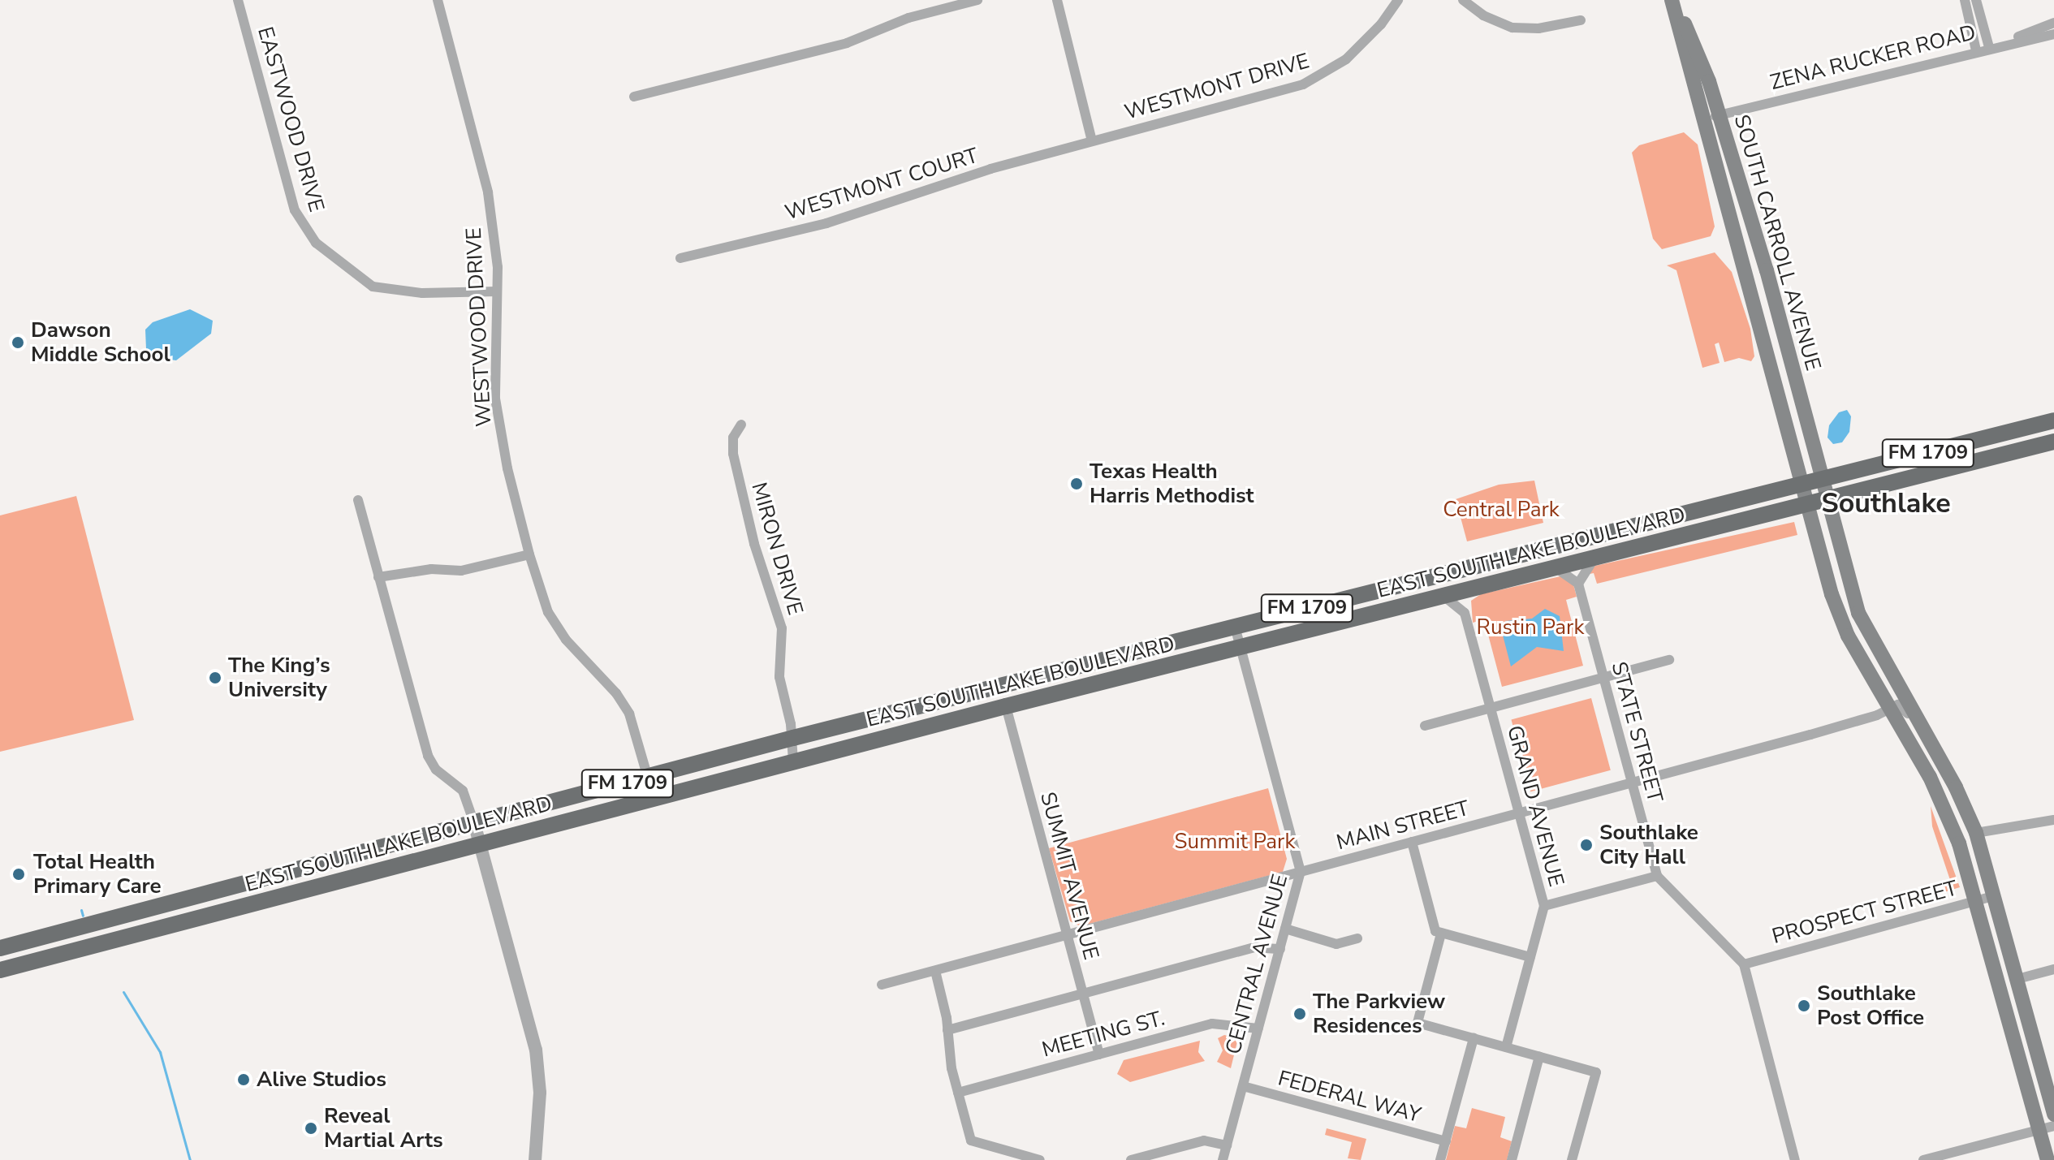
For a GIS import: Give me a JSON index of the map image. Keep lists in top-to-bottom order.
{
  "streets": {
    "main road": ["SOUTH CARROLL AVENUE", "FM 1709", "EAST SOUTHLAKE BOULEVARD"],
    "street": [
      "ZENA RUCKER ROAD",
      "WESTMONT DRIVE",
      "EASTWOOD DRIVE",
      "WESTMONT COURT",
      "WESTWOOD DRIVE",
      "MIRON DRIVE",
      "STATE STREET",
      "GRAND AVENUE",
      "MAIN STREET",
      "SUMMIT AVENUE",
      "PROSPECT STREET",
      "CENTRAL AVENUE",
      "MEETING ST.",
      "FEDERAL WAY"
    ]
  },
  "crossings": [
    ["ZENA RUCKER ROAD", "SOUTH CARROLL AVENUE"],
    ["WESTMONT DRIVE", "WESTMONT COURT"],
    ["EASTWOOD DRIVE", "WESTWOOD DRIVE"],
    ["SOUTH CARROLL AVENUE", "EAST SOUTHLAKE BOULEVARD"],
    ["SOUTH CARROLL AVENUE", "MAIN STREET"],
    ["SOUTH CARROLL AVENUE", "PROSPECT STREET"],
    ["WESTWOOD DRIVE", "EAST SOUTHLAKE BOULEVARD"],
    ["MIRON DRIVE", "EAST SOUTHLAKE BOULEVARD"],
    ["EAST SOUTHLAKE BOULEVARD", "SUMMIT AVENUE"],
    ["EAST SOUTHLAKE BOULEVARD", "CENTRAL AVENUE"],
    ["STATE STREET", "MAIN STREET"],
    ["STATE STREET", "PROSPECT STREET"],
    ["GRAND AVENUE", "MAIN STREET"],
    ["MAIN STREET", "SUMMIT AVENUE"],
    ["MAIN STREET", "CENTRAL AVENUE"],
    ["SUMMIT AVENUE", "MEETING ST."],
    ["CENTRAL AVENUE", "MEETING ST."],
    ["CENTRAL AVENUE", "FEDERAL WAY"]
  ],
  "districts": ["Southlake"],
  "parks": ["Central Park", "Rustin Park", "Summit Park"],
  "places": [
    "Dawson Middle School",
    "Texas Health Harris Methodist",
    "The King’s University",
    "Southlake City Hall",
    "Total Health Primary Care",
    "Southlake Post Office",
    "The Parkview Residences",
    "Alive Studios",
    "Reveal Martial Arts"
  ]
}
